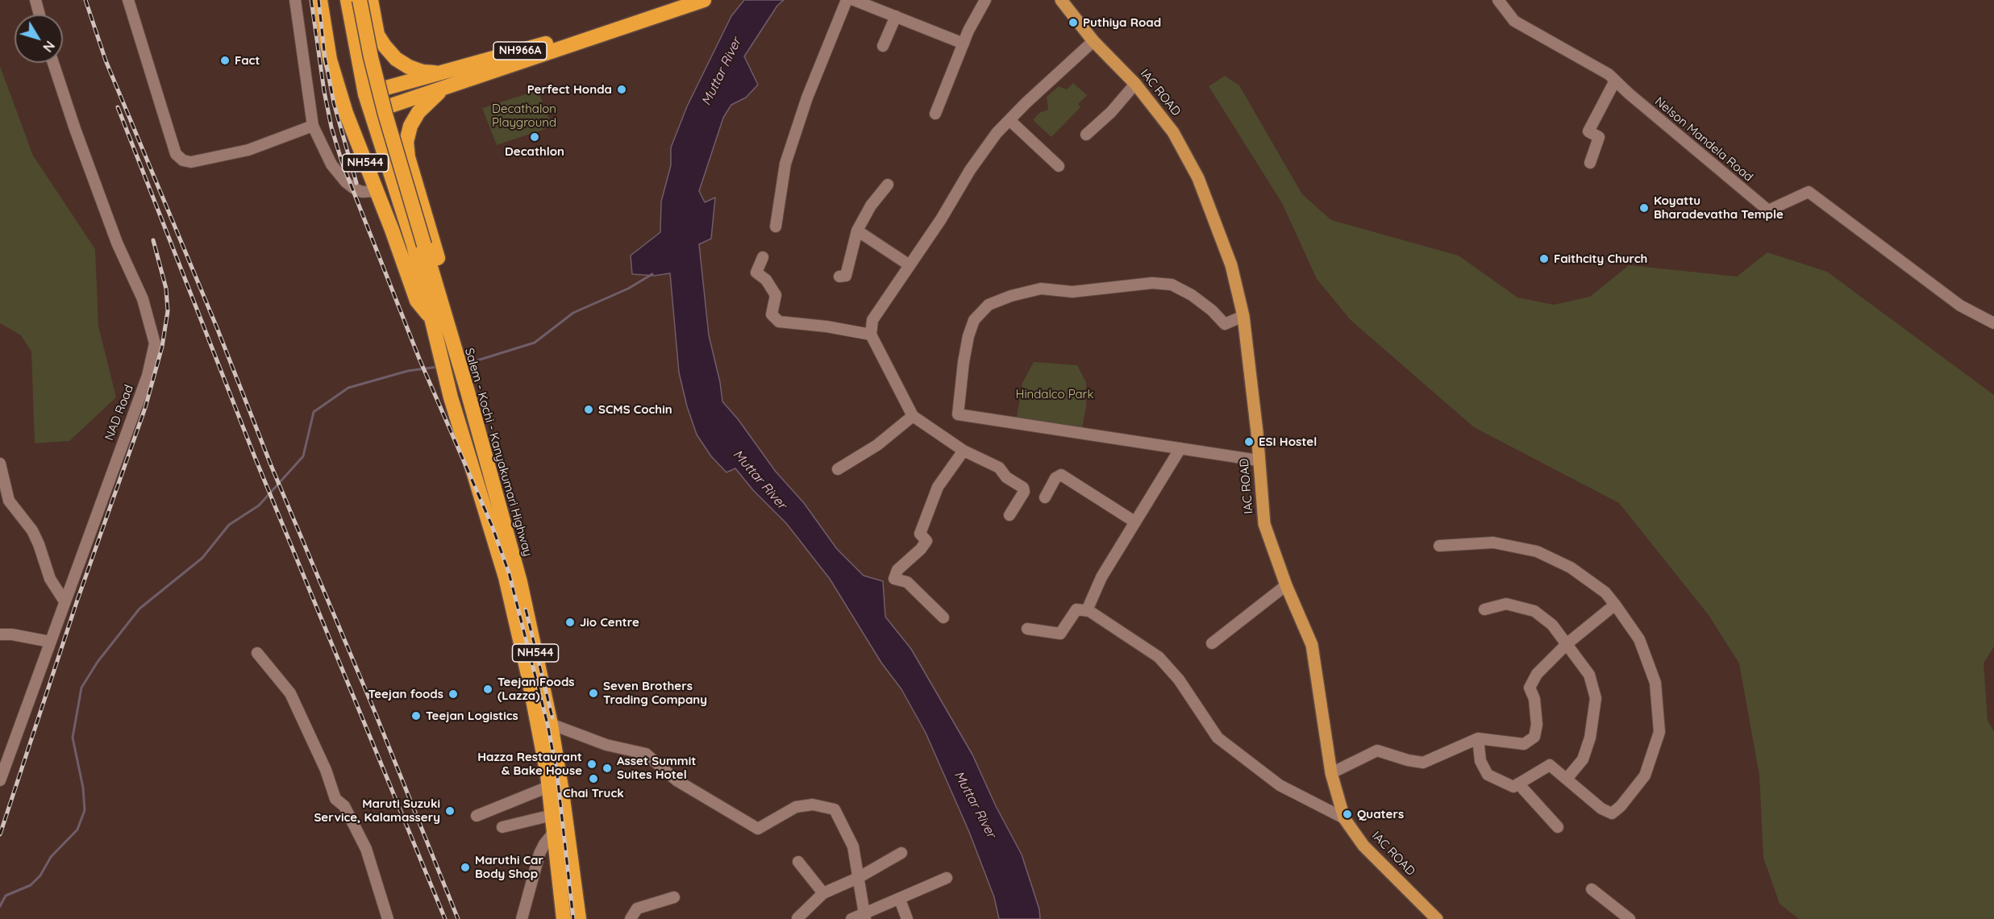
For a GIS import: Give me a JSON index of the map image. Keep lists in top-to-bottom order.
{
  "streets": {
    "highway": ["NH966A", "NH544", "Salem - Kochi - Kanyakumari Highway"],
    "main road": ["IAC ROAD"],
    "street": ["Nelson Mandela Road", "NAD Road"]
  },
  "crossings": [
    ["NH966A", "Salem - Kochi - Kanyakumari Highway"],
    ["NH544", "Salem - Kochi - Kanyakumari Highway"]
  ],
  "water": ["Muttar River"],
  "parks": ["Decathalon Playground", "Hindalco Park"],
  "places": [
    "Puthiya Road",
    "Fact",
    "Perfect Honda",
    "Decathlon",
    "Koyattu Bharadevatha Temple",
    "Faithcity Church",
    "SCMS Cochin",
    "ESI Hostel",
    "Jio Centre",
    "Teejan Foods (Lazza)",
    "Seven Brothers Trading Company",
    "Teejan foods",
    "Teejan Logistics",
    "Hazza Restaurant & Bake House",
    "Asset Summit Suites Hotel",
    "Chai Truck",
    "Maruti Suzuki Service, Kalamassery",
    "Quaters",
    "Maruthi Car Body Shop"
  ],
  "north": "bottom right"
}
